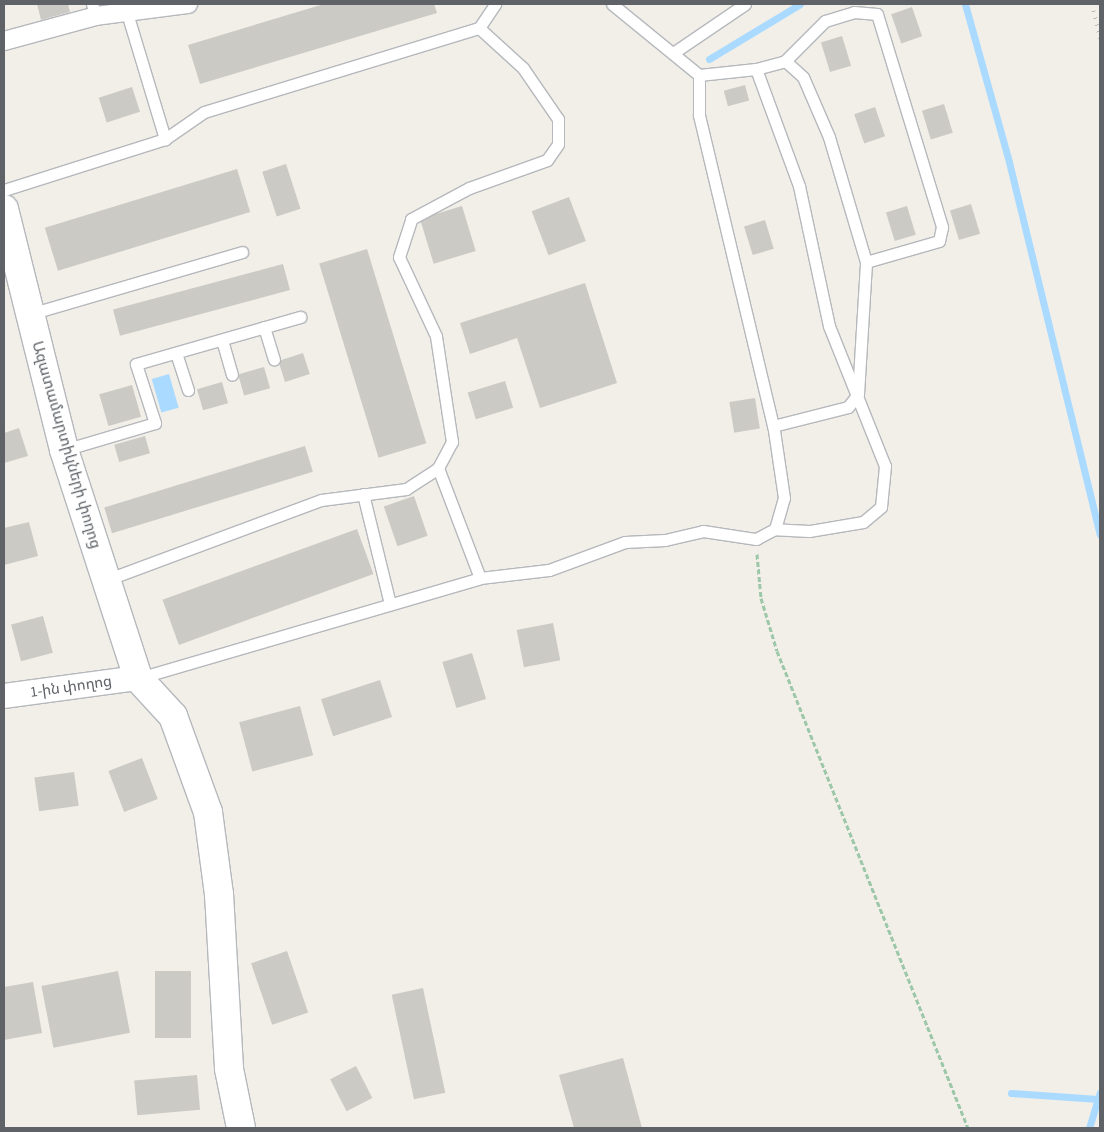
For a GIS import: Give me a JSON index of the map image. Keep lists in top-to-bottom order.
{
  "streets": {
    "street": ["Ազատամարտիկների փողոց", "1-ին փողոց"]
  },
  "crossings": [
    ["Ազատամարտիկների փողոց", "1-ին փողոց"]
  ]
}
